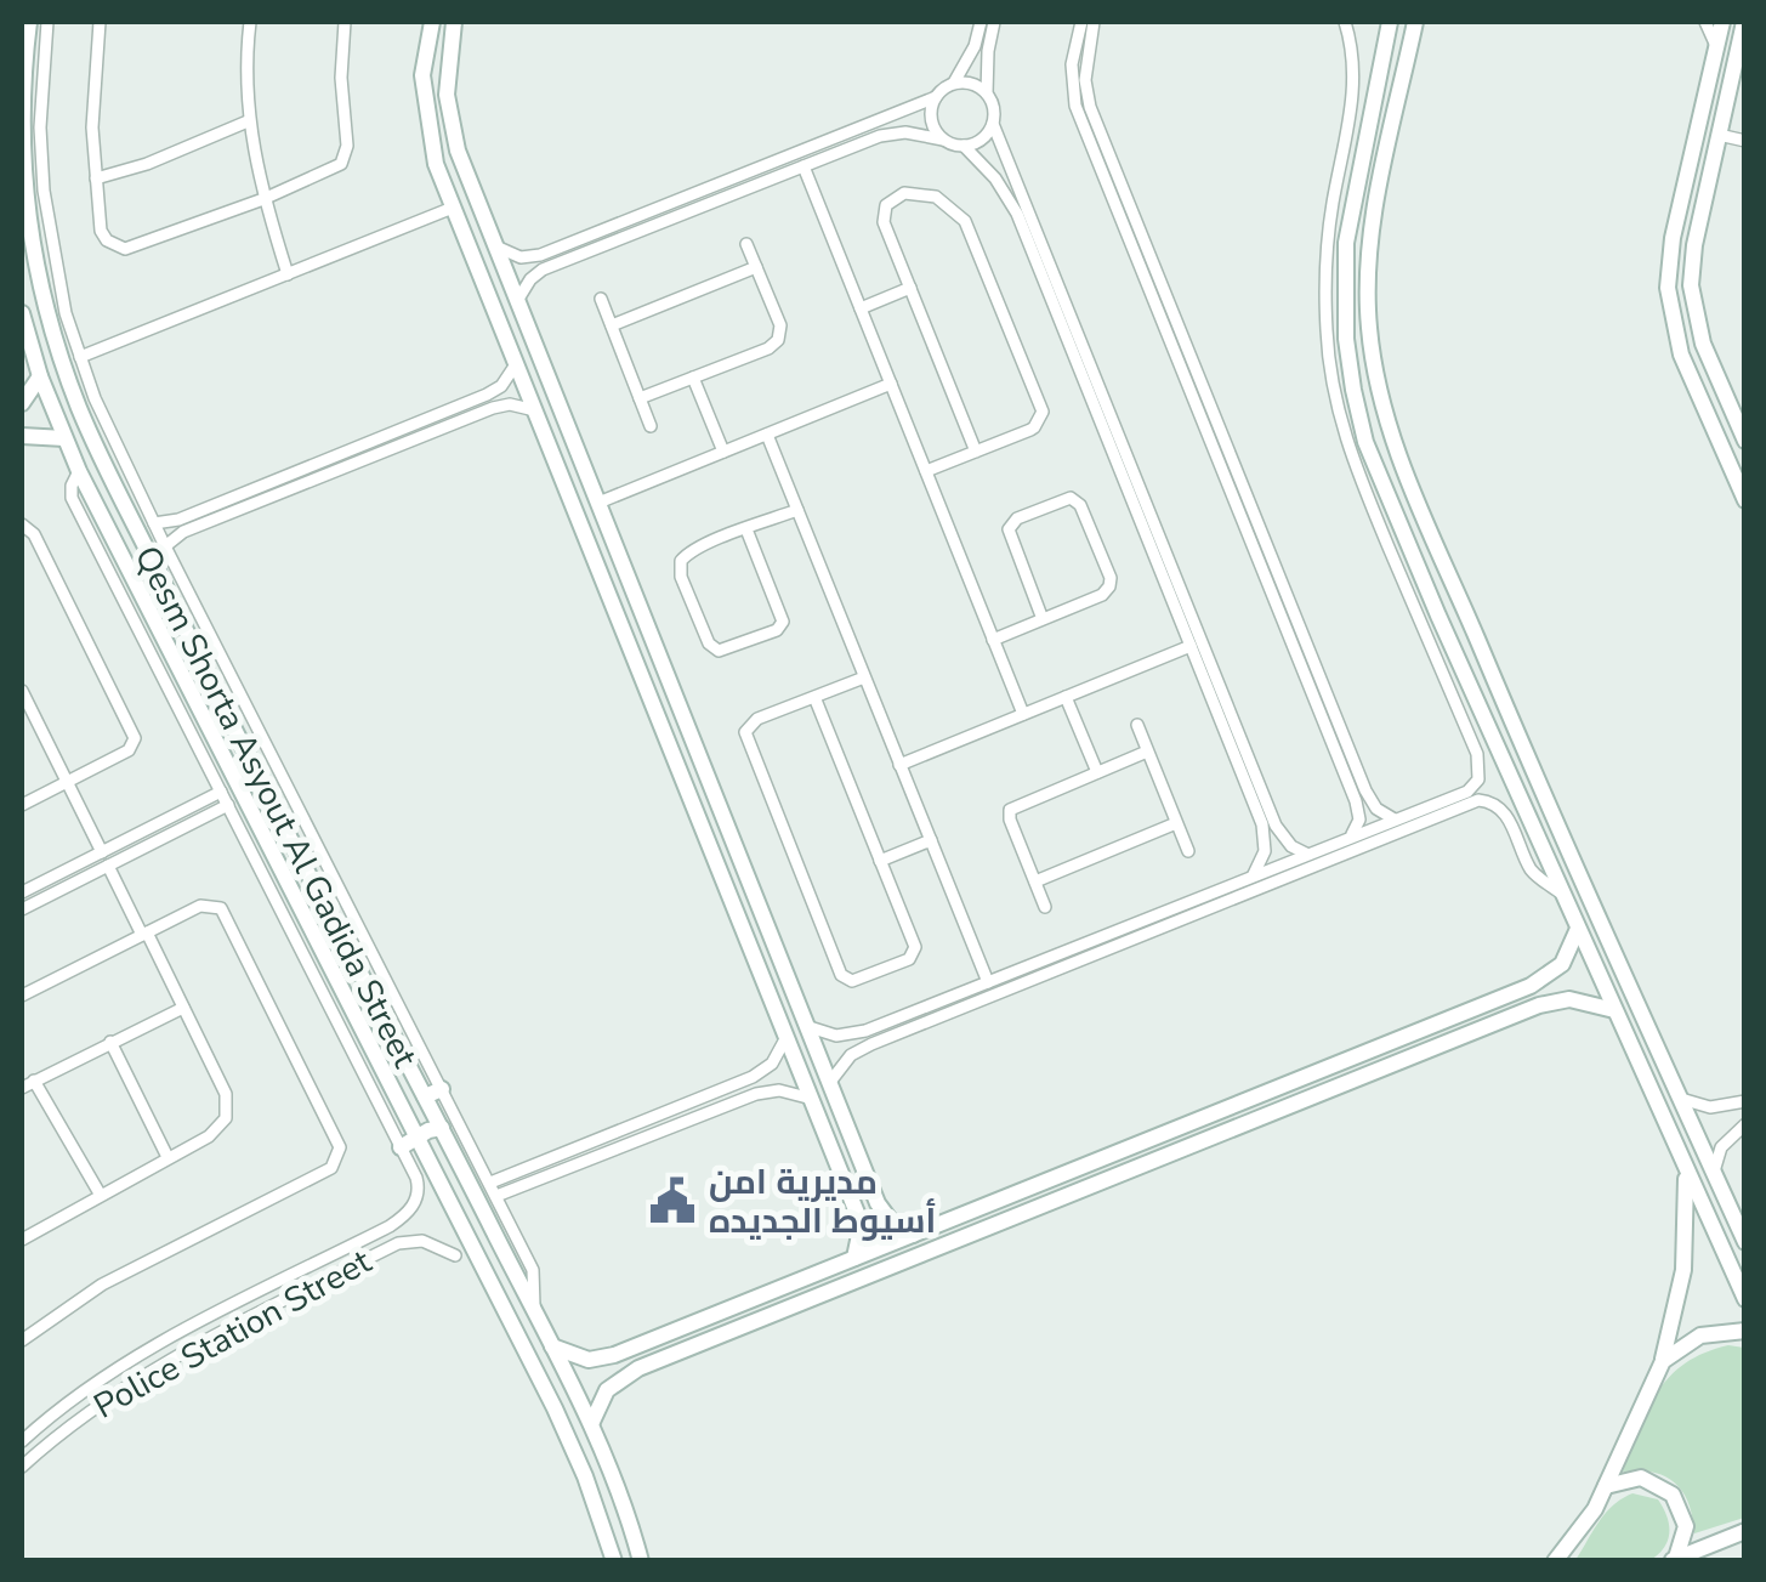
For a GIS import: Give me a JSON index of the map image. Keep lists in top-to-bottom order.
{
  "streets": {
    "main road": ["Qesm Shorta Asyout Al Gadida Street"],
    "street": ["Police Station Street"]
  },
  "crossings": [
    ["Qesm Shorta Asyout Al Gadida Street", "Police Station Street"]
  ],
  "places": {
    "public building": ["مديرية امن أسيوط الجديده"]
  }
}
